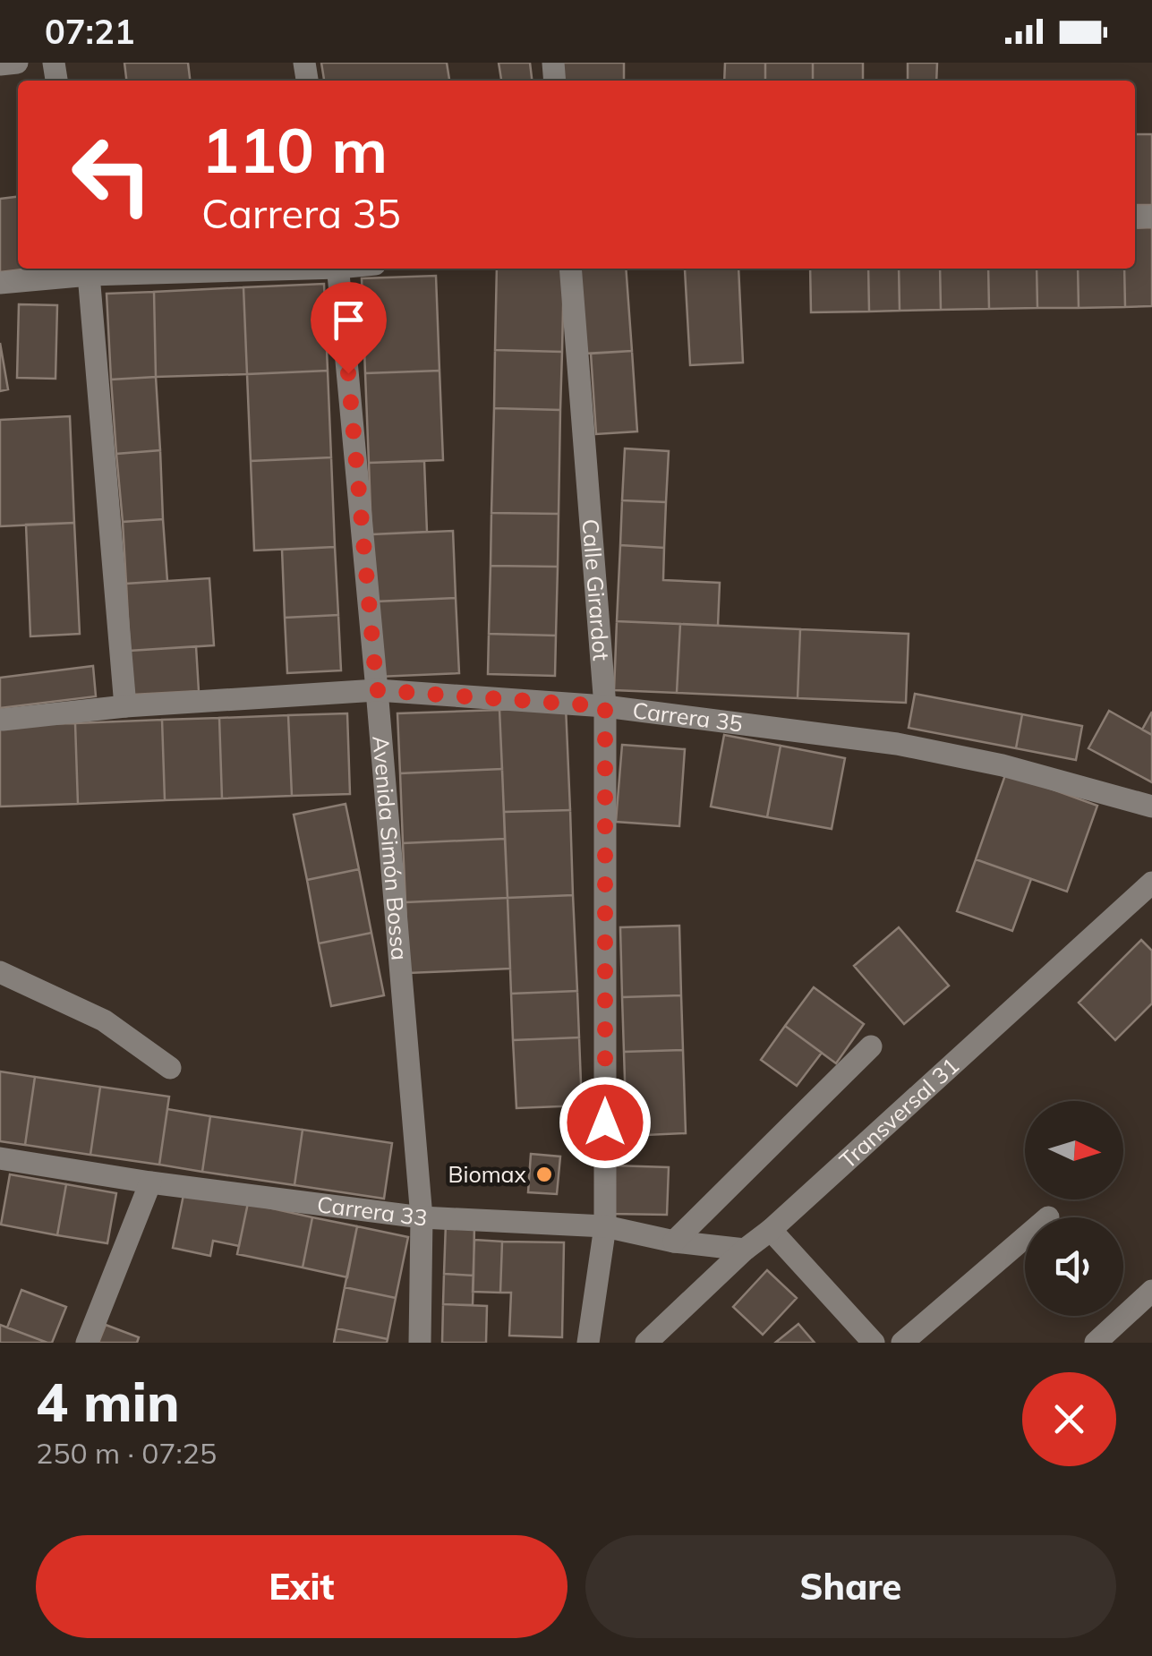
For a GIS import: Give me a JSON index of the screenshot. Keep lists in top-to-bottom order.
{
  "streets": {
    "street": [
      "Calle Girardot",
      "Carrera 35",
      "Avenida Simón Bossa",
      "Transversal 31",
      "Carrera 33"
    ]
  },
  "crossings": [
    ["Calle Girardot", "Carrera 35"],
    ["Calle Girardot", "Carrera 33"],
    ["Carrera 35", "Avenida Simón Bossa"],
    ["Avenida Simón Bossa", "Carrera 33"],
    ["Transversal 31", "Carrera 33"]
  ],
  "places": ["Biomax"],
  "north": "right",
  "page": {
    "status": "07:21",
    "turn": ["110 m", "Carrera 35"],
    "heading": ["4 min", "250 m · 07:25"],
    "buttons": ["Exit", "Share"]
  }
}
